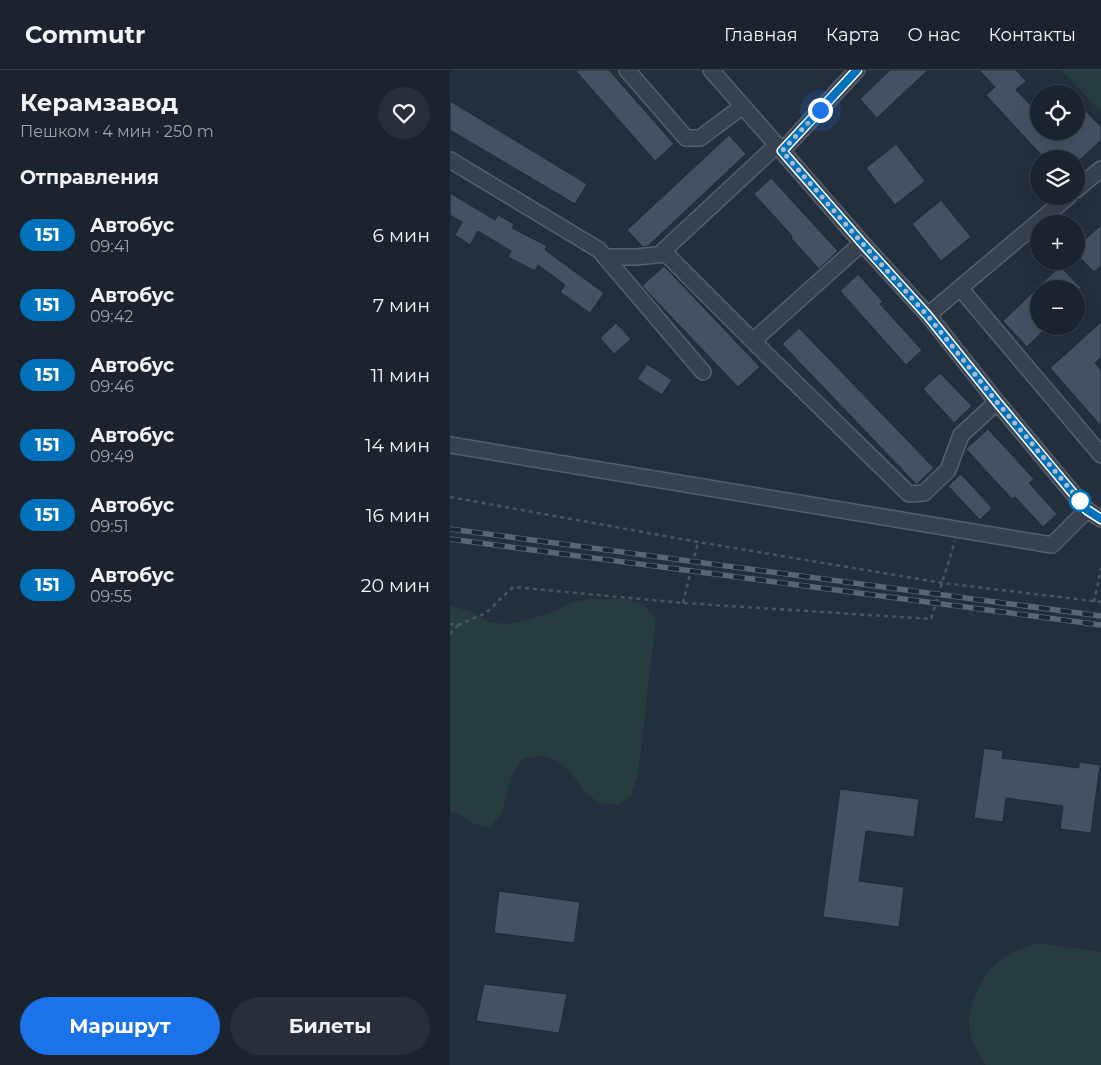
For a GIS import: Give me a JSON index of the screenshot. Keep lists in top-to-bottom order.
{
  "lines": ["bus line 151"],
  "page": {
    "header": "Commutr",
    "nav": [
      "Главная",
      "Карта",
      "О нас",
      "Контакты"
    ],
    "heading": [
      ["Керамзавод", "Пешком · 4 мин · 250 m"],
      "Отправления"
    ],
    "map_buttons": ["+", "−"],
    "list": [
      {
        "mark": "151",
        "name": "Автобус",
        "note": "09:41",
        "value": "6 мин"
      },
      {
        "mark": "151",
        "name": "Автобус",
        "note": "09:42",
        "value": "7 мин"
      },
      {
        "mark": "151",
        "name": "Автобус",
        "note": "09:46",
        "value": "11 мин"
      },
      {
        "mark": "151",
        "name": "Автобус",
        "note": "09:49",
        "value": "14 мин"
      },
      {
        "mark": "151",
        "name": "Автобус",
        "note": "09:51",
        "value": "16 мин"
      },
      {
        "mark": "151",
        "name": "Автобус",
        "note": "09:55",
        "value": "20 мин"
      }
    ],
    "buttons": ["Маршрут", "Билеты"]
  }
}
